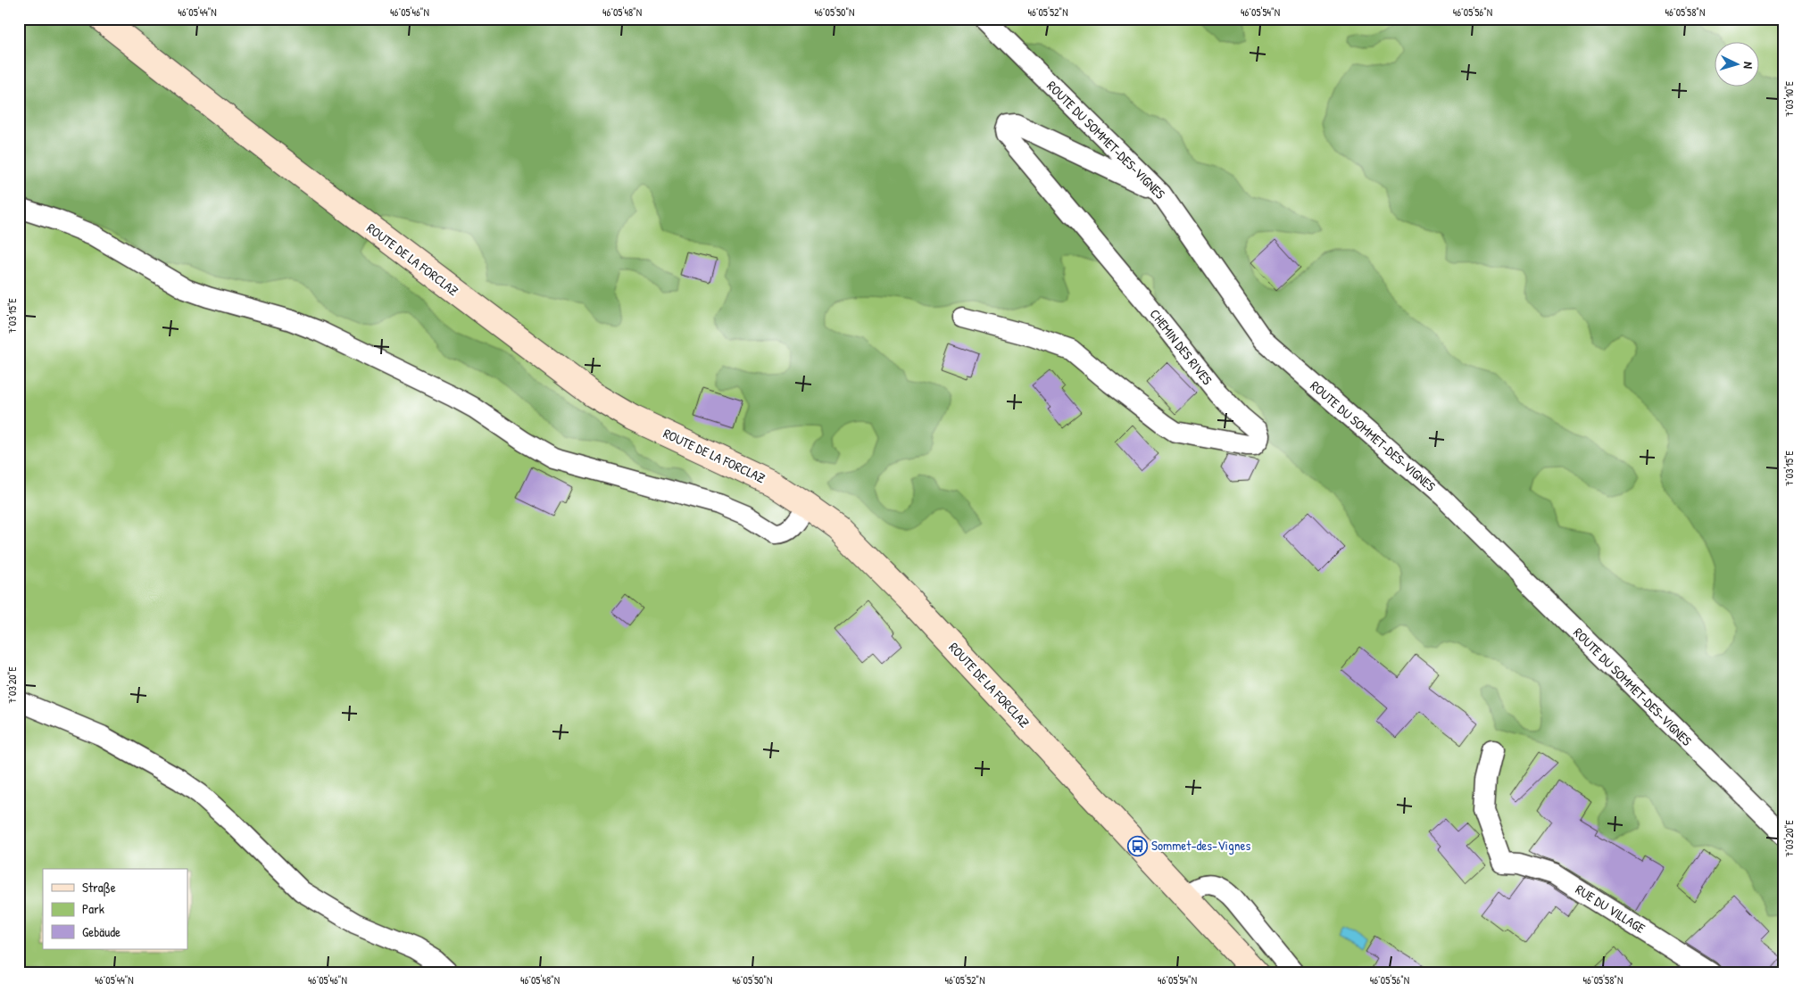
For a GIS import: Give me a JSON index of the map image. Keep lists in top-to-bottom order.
{
  "streets": {
    "main road": ["ROUTE DE LA FORCLAZ"],
    "street": ["ROUTE DU SOMMET-DES-VIGNES", "CHEMIN DES RIVES", "RUE DU VILLAGE"]
  },
  "crossings": [
    ["ROUTE DU SOMMET-DES-VIGNES", "CHEMIN DES RIVES"]
  ],
  "places": {
    "bus stop": ["Sommet-des-Vignes"]
  },
  "legend": ["Straße", "Park", "Gebäude"],
  "north": "right",
  "coordinates": [
    "46°05'44\"N",
    "46°05'46\"N",
    "46°05'48\"N",
    "46°05'50\"N",
    "46°05'52\"N",
    "46°05'54\"N",
    "46°05'56\"N",
    "46°05'58\"N",
    "7°03'10\"E",
    "7°03'15\"E",
    "7°03'20\"E"
  ]
}
